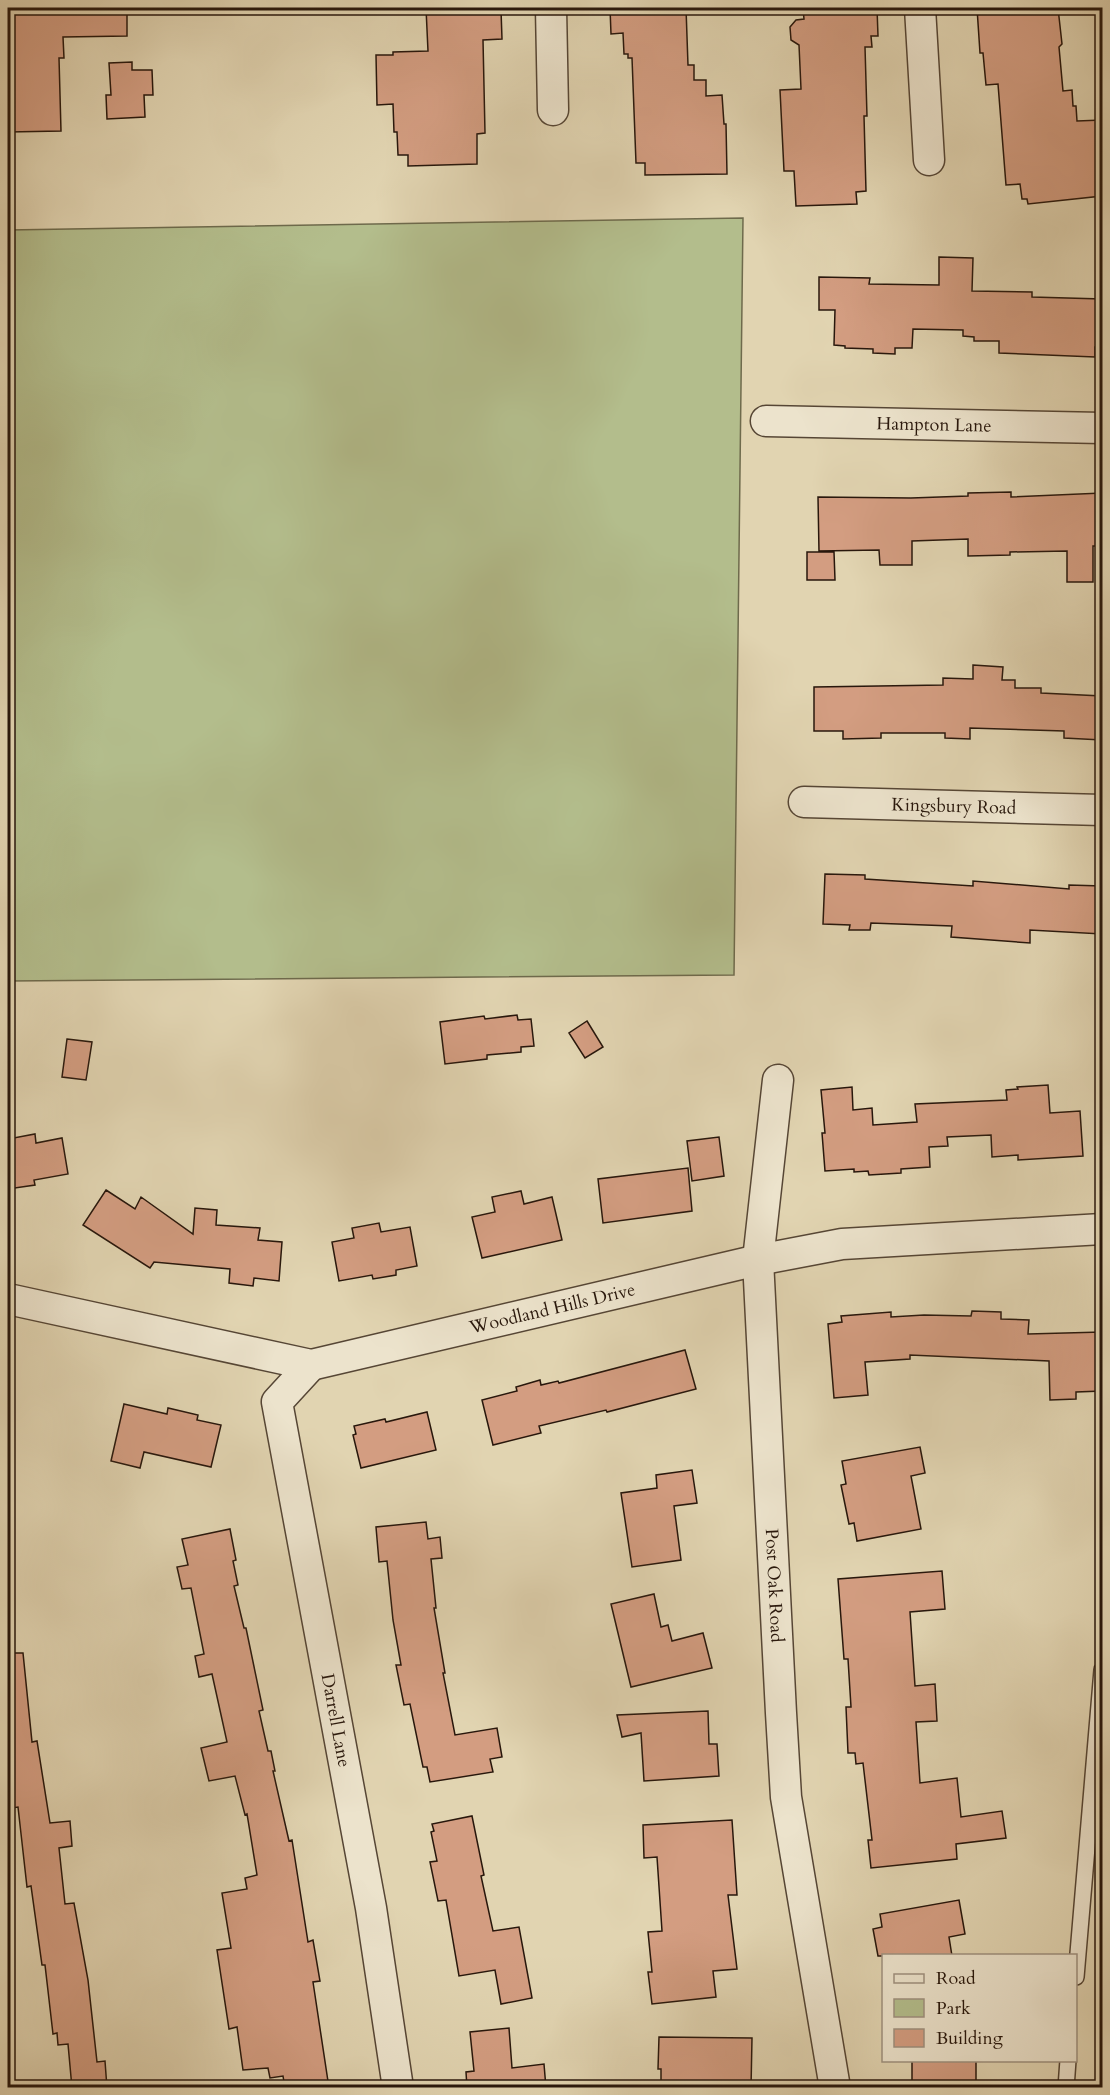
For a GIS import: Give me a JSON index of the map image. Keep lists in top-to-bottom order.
{
  "streets": {
    "street": [
      "Hampton Lane",
      "Kingsbury Road",
      "Woodland Hills Drive",
      "Post Oak Road",
      "Darrell Lane"
    ]
  },
  "crossings": [
    ["Woodland Hills Drive", "Post Oak Road"],
    ["Woodland Hills Drive", "Darrell Lane"]
  ],
  "legend": ["Road", "Park", "Building"]
}
